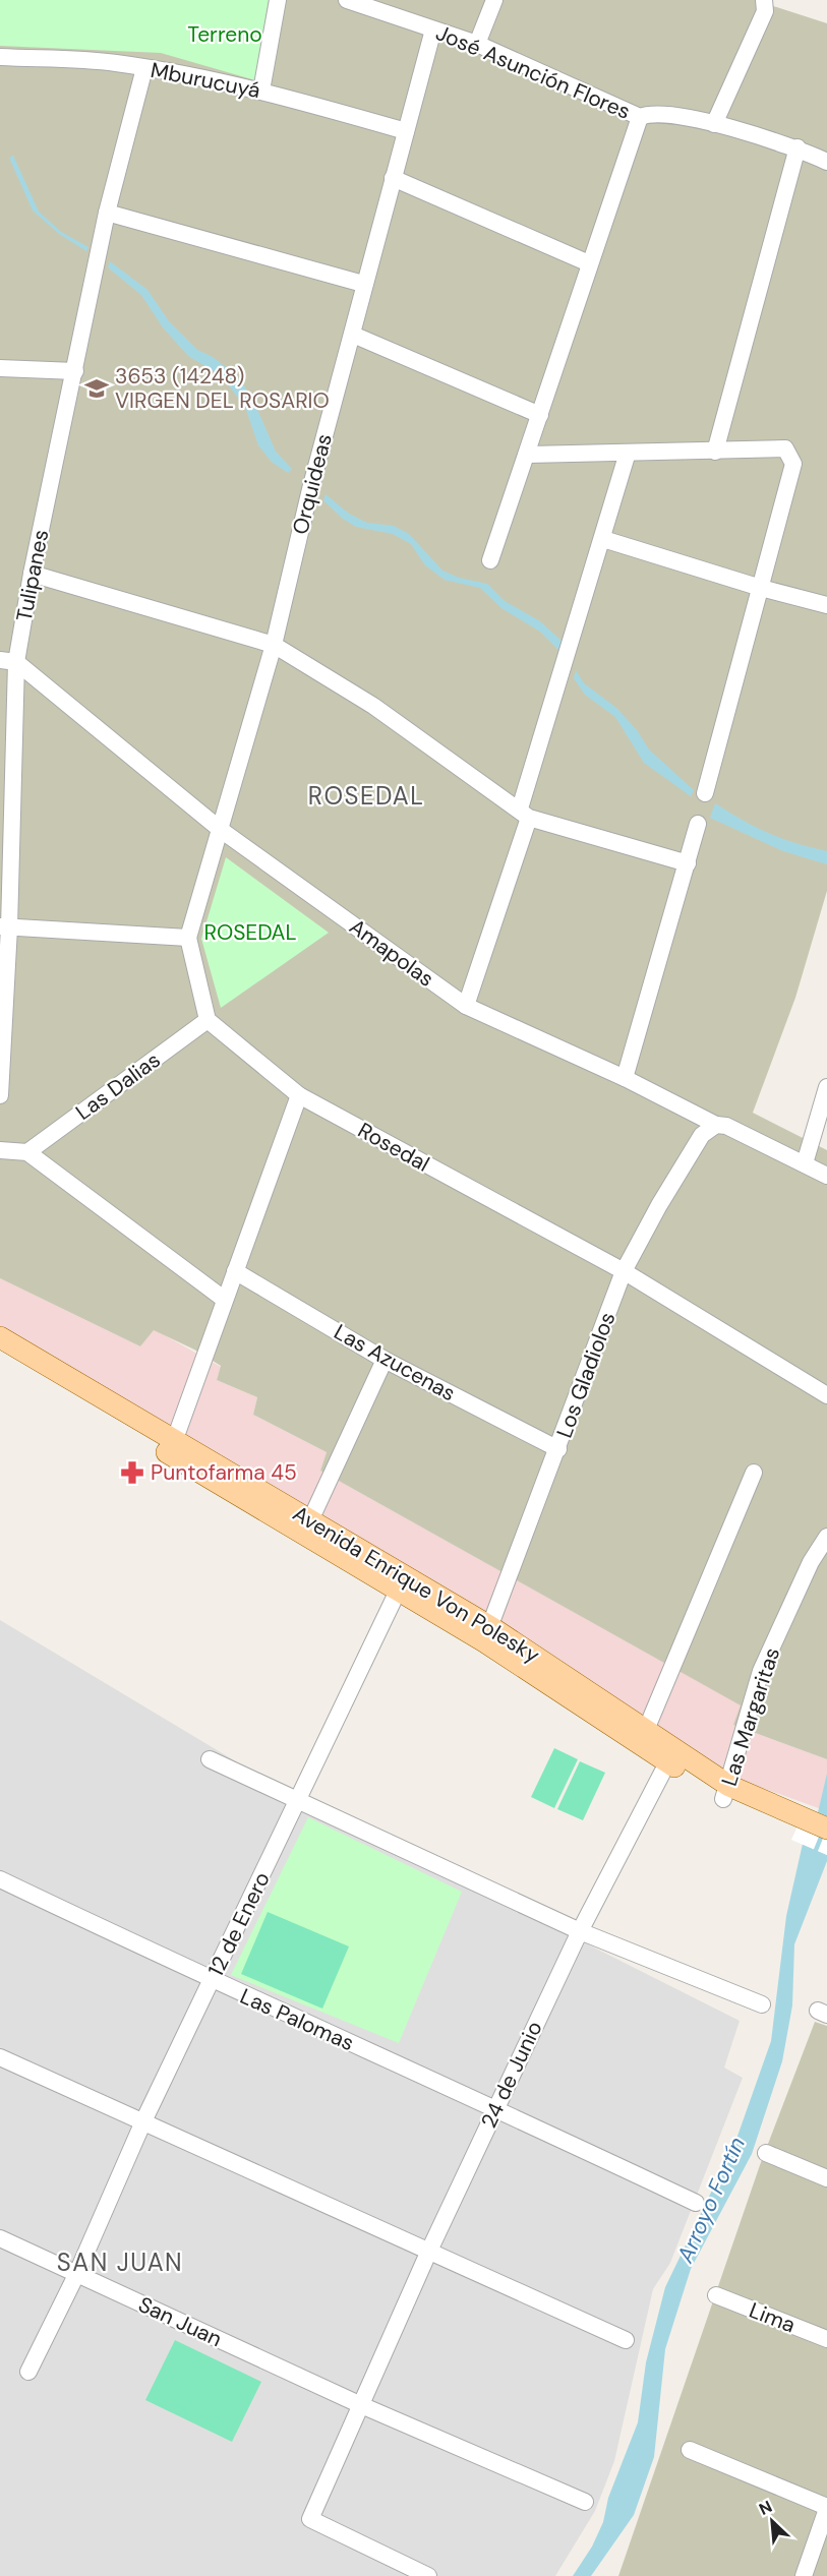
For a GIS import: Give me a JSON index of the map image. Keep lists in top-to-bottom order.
{
  "streets": {
    "main road": ["Avenida Enrique Von Polesky"],
    "street": [
      "José Asunción Flores",
      "Mburucuyá",
      "Orquideas",
      "Tulipanes",
      "Amapolas",
      "Las Dalias",
      "Rosedal",
      "Las Azucenas",
      "Los Gladiolos",
      "Las Margaritas",
      "12 de Enero",
      "Las Palomas",
      "24 de Junio",
      "Lima",
      "San Juan"
    ]
  },
  "crossings": [
    ["José Asunción Flores", "Orquideas"],
    ["Mburucuyá", "Orquideas"],
    ["Mburucuyá", "Tulipanes"],
    ["Orquideas", "Amapolas"],
    ["Tulipanes", "Amapolas"],
    ["Amapolas", "Los Gladiolos"],
    ["Las Dalias", "Rosedal"],
    ["Rosedal", "Los Gladiolos"],
    ["Las Azucenas", "Los Gladiolos"],
    ["Los Gladiolos", "Avenida Enrique Von Polesky"],
    ["Avenida Enrique Von Polesky", "Las Margaritas"],
    ["Avenida Enrique Von Polesky", "12 de Enero"],
    ["Avenida Enrique Von Polesky", "24 de Junio"],
    ["12 de Enero", "Las Palomas"],
    ["12 de Enero", "San Juan"],
    ["Las Palomas", "24 de Junio"],
    ["24 de Junio", "San Juan"]
  ],
  "districts": ["ROSEDAL", "SAN JUAN"],
  "water": ["Arroyo Fortín"],
  "parks": ["Terreno", "ROSEDAL"],
  "places": {
    "school or university": ["3653 (14248) VIRGEN DEL ROSARIO"],
    "pharmacy": ["Puntofarma 45"]
  },
  "north": "top left"
}
